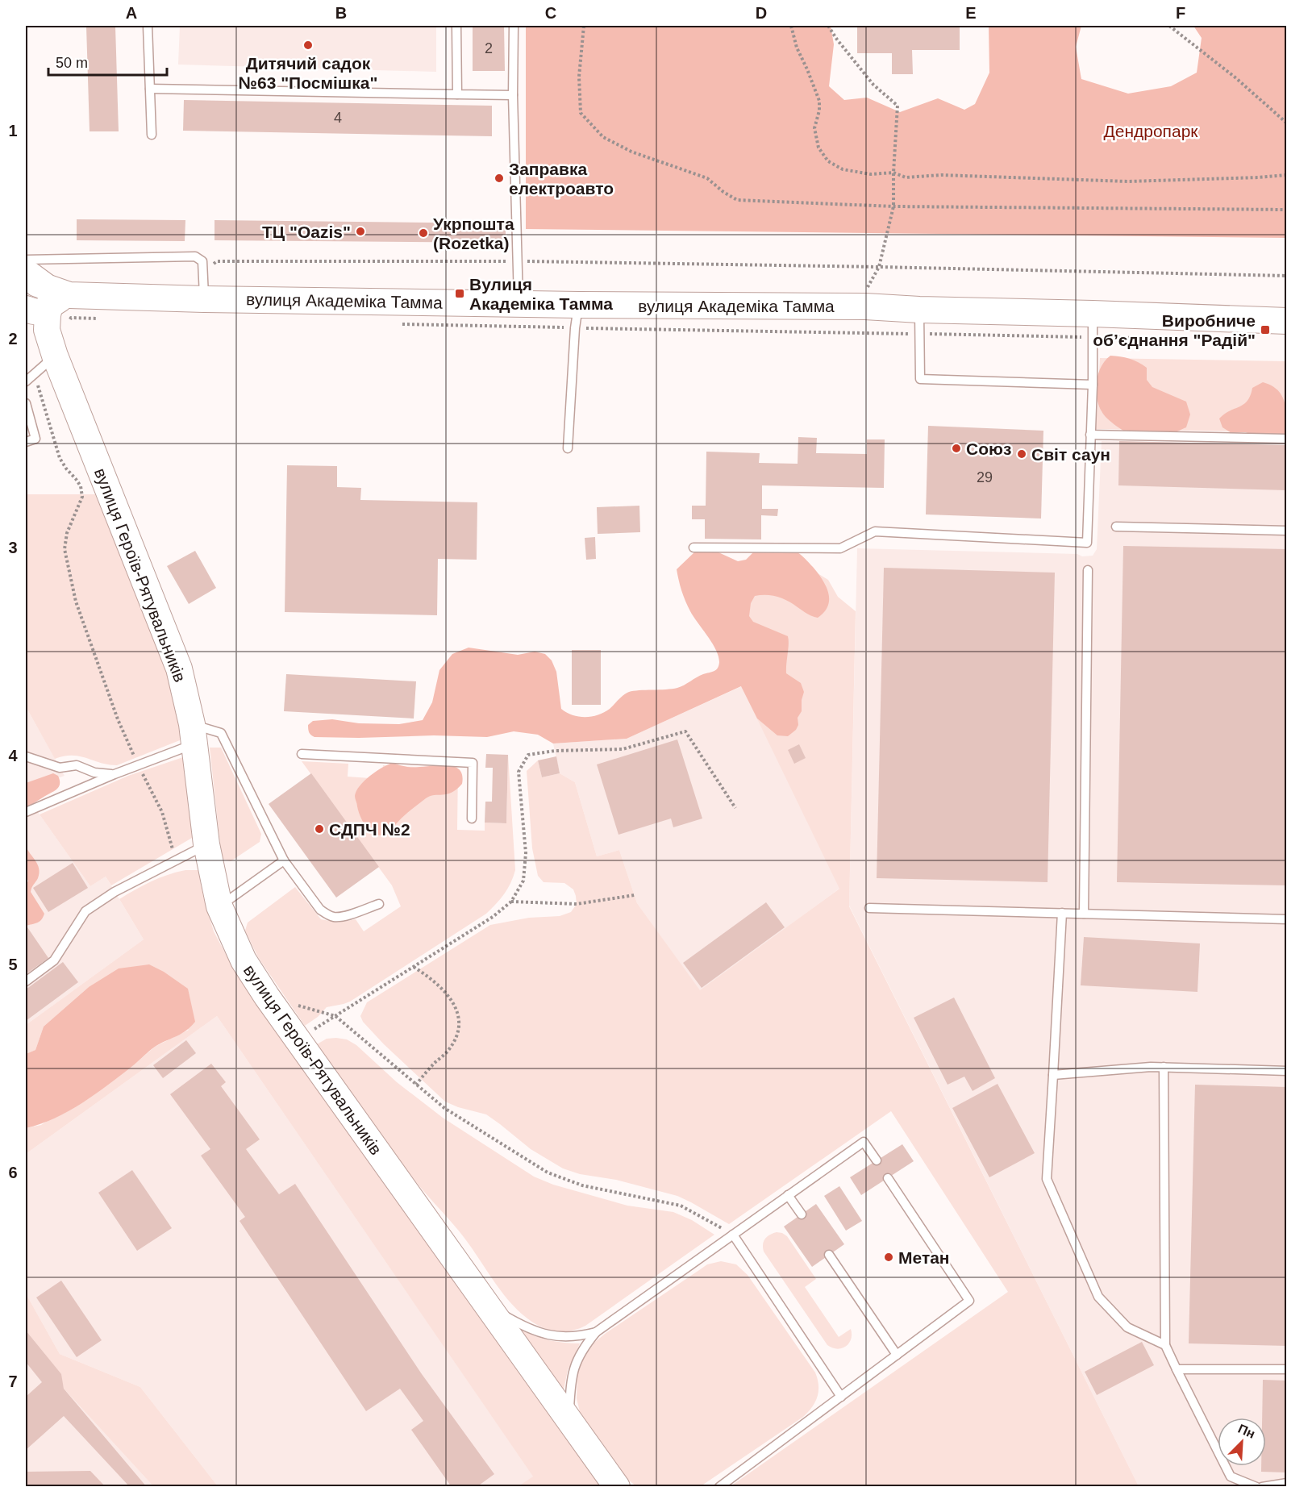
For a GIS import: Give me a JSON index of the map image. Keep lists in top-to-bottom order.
{
  "streets": {
    "street": ["вулиця Академіка Тамма", "вулиця Героїв-Рятувальників"]
  },
  "crossings": [
    ["вулиця Академіка Тамма", "вулиця Героїв-Рятувальників"]
  ],
  "parks": ["Дендропарк"],
  "places": {
    "other": [
      "Дитячий садок №63 \"Посмішка\"",
      "Заправка електроавто",
      "ТЦ \"Oazis\"",
      "Укрпошта (Rozetka)",
      "Союз",
      "Світ саун",
      "СДПЧ №2",
      "Метан"
    ],
    "transit": ["Вулиця Академіка Тамма", "Виробниче об’єднання \"Радій\""]
  },
  "house_numbers": ["2", "4", "29"],
  "scale_bar": "50 m",
  "north": "top right",
  "grid": {
    "columns": [
      "A",
      "B",
      "C",
      "D",
      "E",
      "F"
    ],
    "rows": [
      "1",
      "2",
      "3",
      "4",
      "5",
      "6",
      "7"
    ]
  }
}
